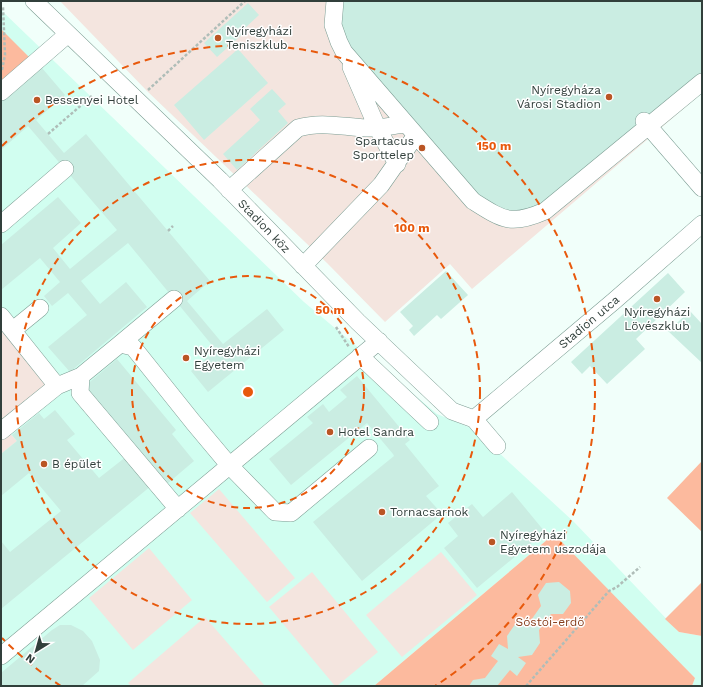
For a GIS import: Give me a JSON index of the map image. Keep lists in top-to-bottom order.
{
  "streets": {
    "street": ["Stadion köz", "Stadion utca"]
  },
  "crossings": [
    ["Stadion köz", "Stadion utca"]
  ],
  "parks": ["Sóstói-erdő"],
  "places": [
    "Nyíregyházi Teniszklub",
    "Nyíregyháza Városi Stadion",
    "Bessenyei Hotel",
    "Spartacus Sporttelep",
    "Nyíregyházi Lövészklub",
    "Nyíregyházi Egyetem",
    "Hotel Sandra",
    "B épület",
    "Tornacsarnok",
    "Nyíregyházi Egyetem uszodája"
  ],
  "north": "bottom left",
  "rings": ["150 m", "100 m", "50 m"]
}
